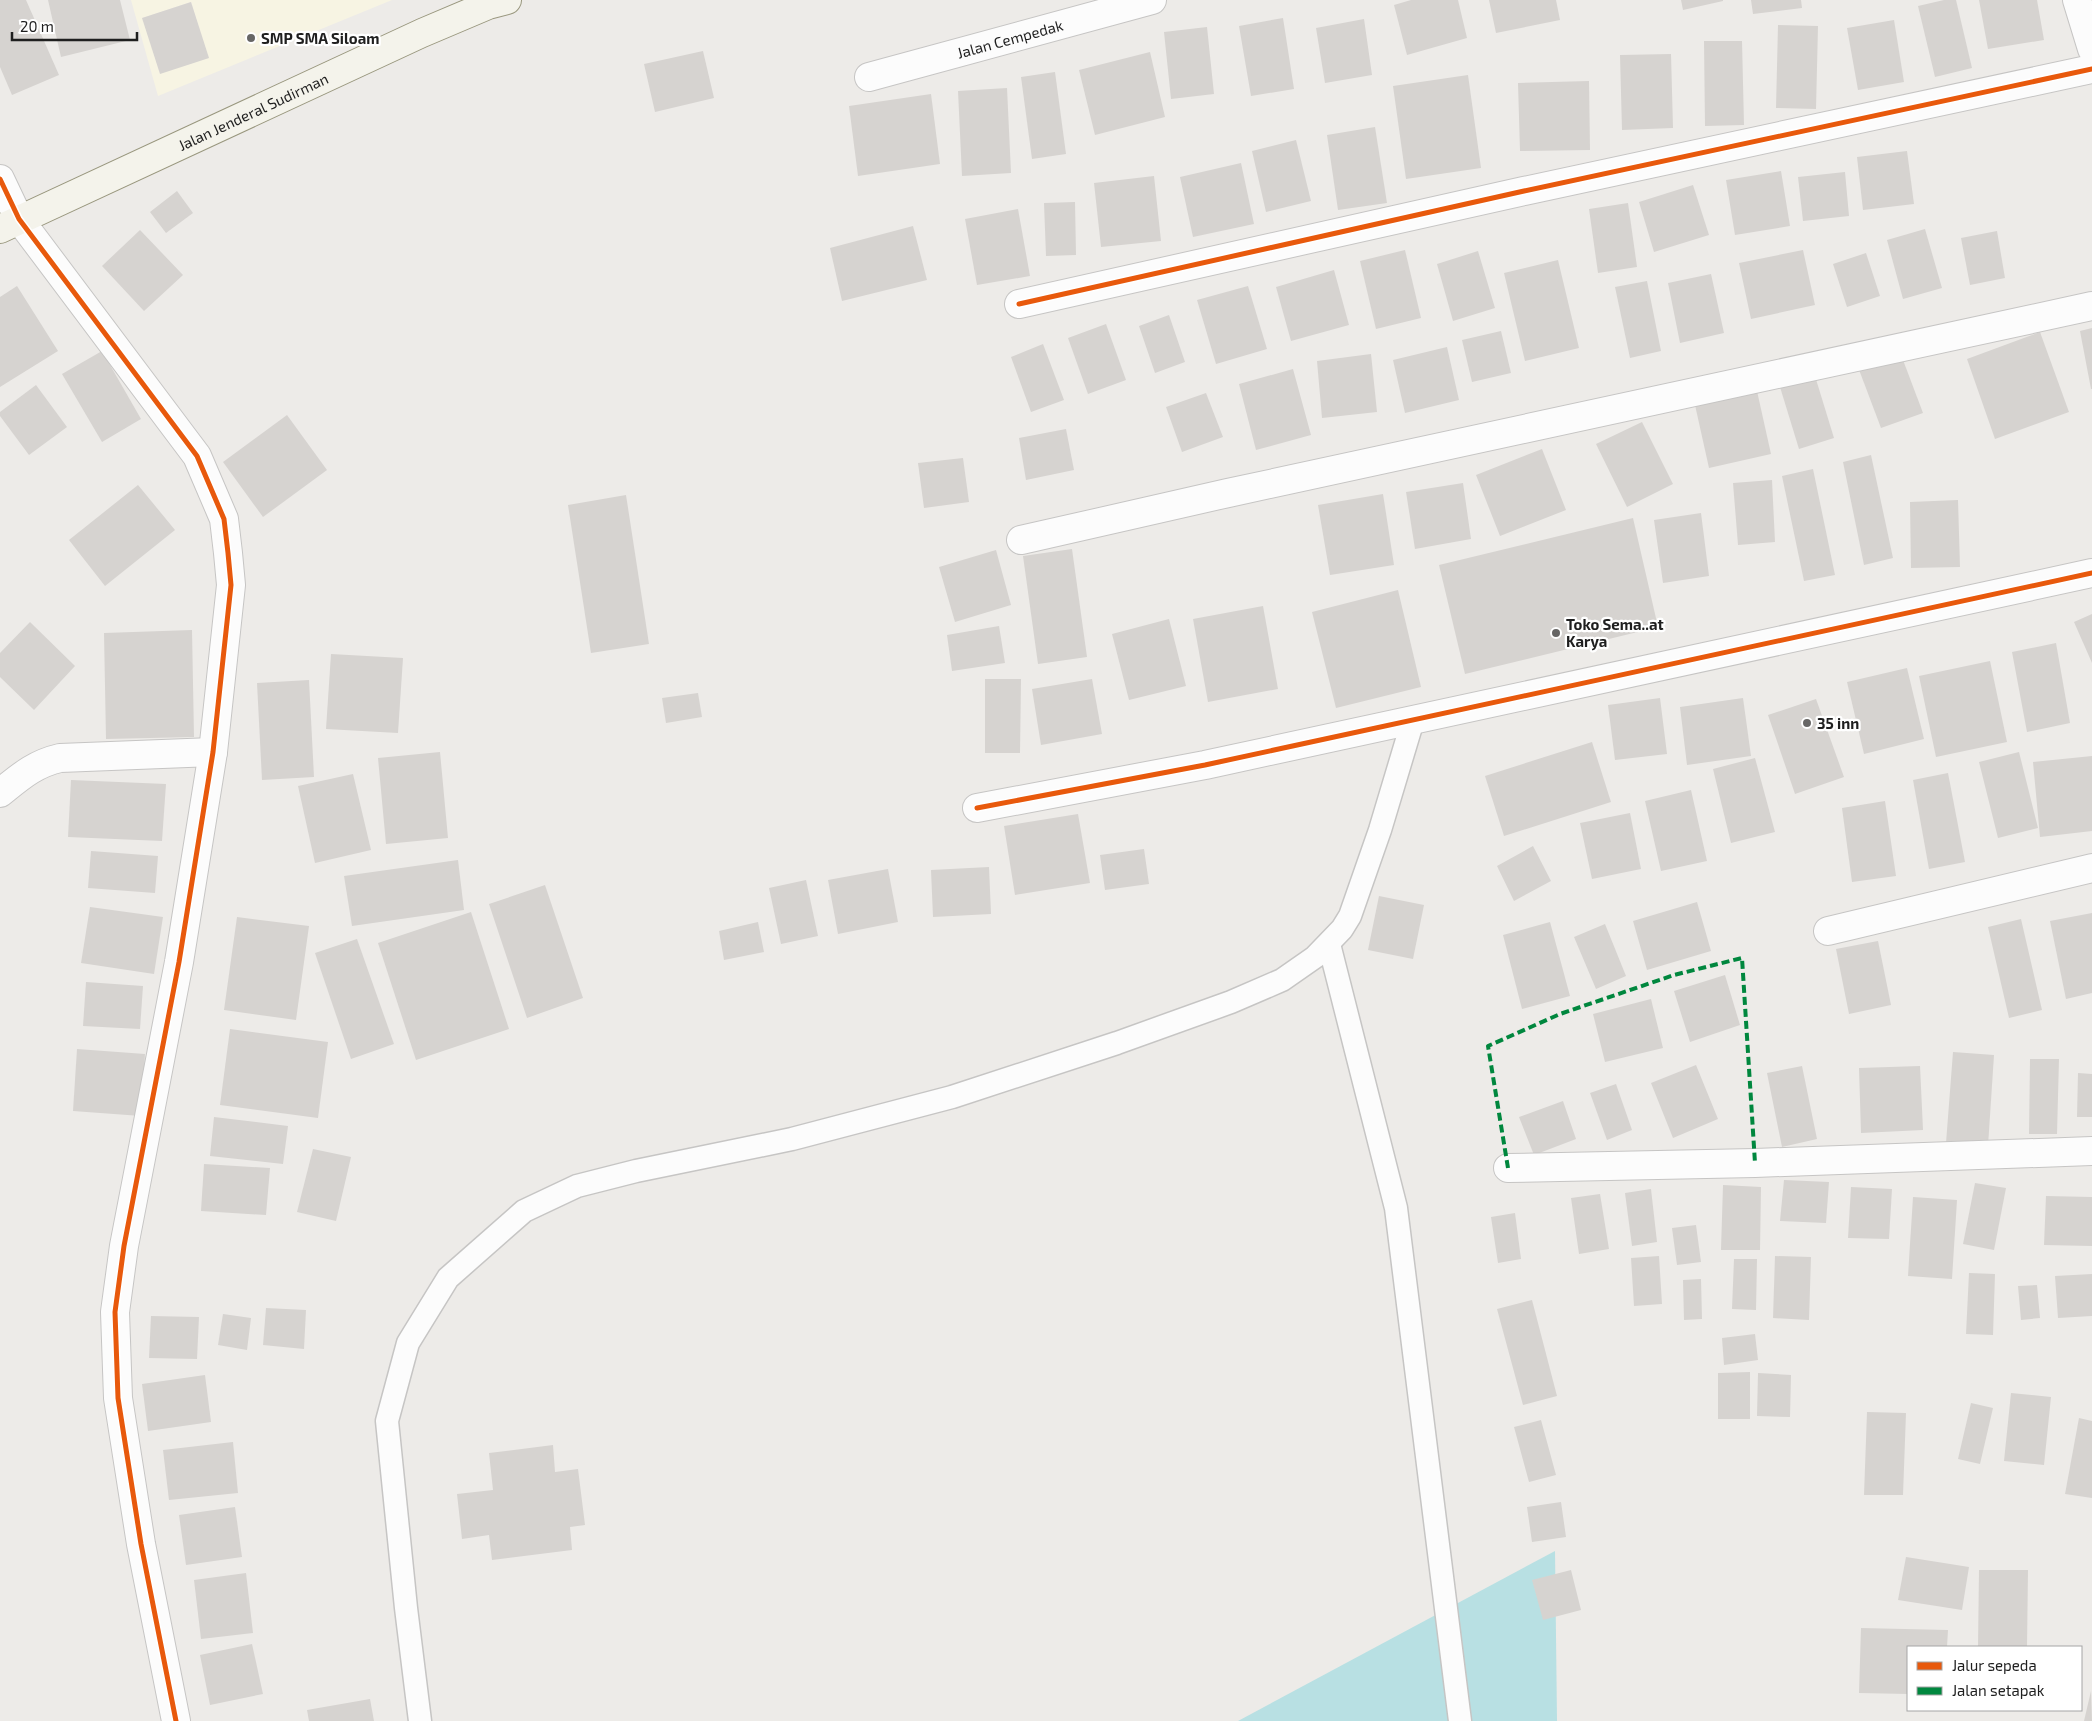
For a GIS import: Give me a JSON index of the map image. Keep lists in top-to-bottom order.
{
  "streets": {
    "main road": ["Jalan Jenderal Sudirman"],
    "street": ["Jalan Cempedak"]
  },
  "places": ["SMP SMA Siloam", "Toko Sema..at Karya", "35 inn"],
  "legend": ["Jalur sepeda", "Jalan setapak"],
  "scale_bar": "20 m"
}
